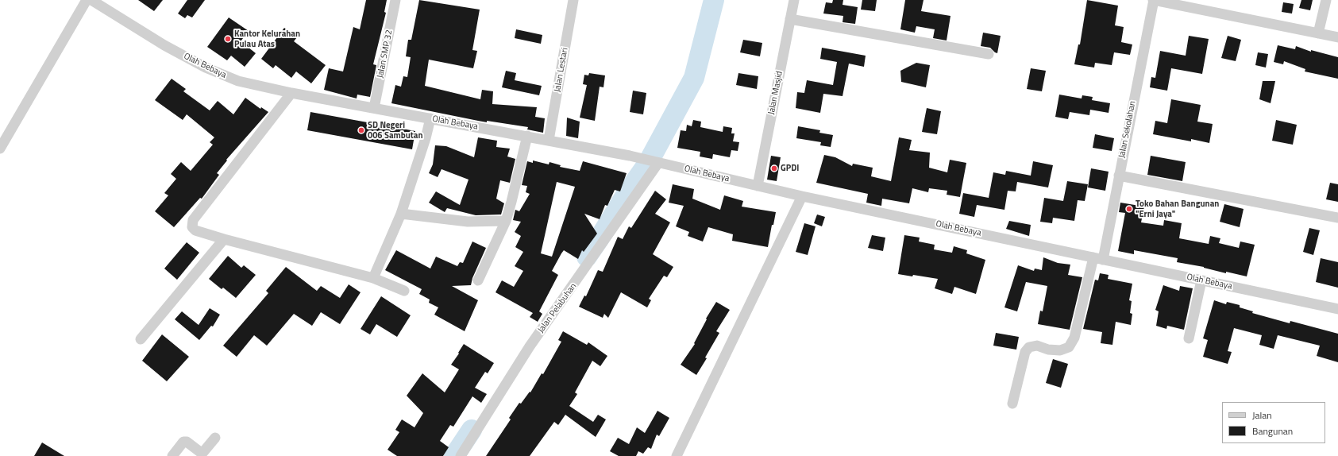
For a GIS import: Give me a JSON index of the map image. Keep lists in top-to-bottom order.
{
  "streets": {
    "street": [
      "Jalan SMP 32",
      "Olah Bebaya",
      "Jalan Lestari",
      "Jalan Masjid",
      "Jalan Sekolahan",
      "Jalan Pelabuhan"
    ]
  },
  "crossings": [
    ["Jalan SMP 32", "Olah Bebaya"],
    ["Olah Bebaya", "Jalan Lestari"],
    ["Olah Bebaya", "Jalan Masjid"],
    ["Olah Bebaya", "Jalan Sekolahan"],
    ["Olah Bebaya", "Jalan Pelabuhan"]
  ],
  "places": [
    "Kantor Kelurahan Pulau Atas",
    "SD Negeri 006 Sambutan",
    "GPDI",
    "Toko Bahan Bangunan \"Erni Jaya\""
  ],
  "legend": ["Jalan", "Bangunan"]
}
